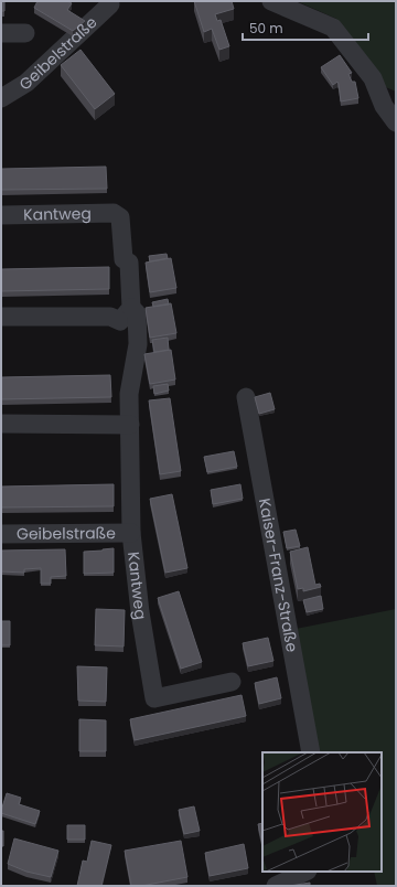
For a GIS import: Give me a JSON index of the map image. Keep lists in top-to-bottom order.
{
  "streets": {
    "street": ["Geibelstraße", "Kantweg", "Kaiser-Franz-Straße"]
  },
  "crossings": [
    ["Geibelstraße", "Kantweg"]
  ],
  "scale_bar": "50 m"
}
